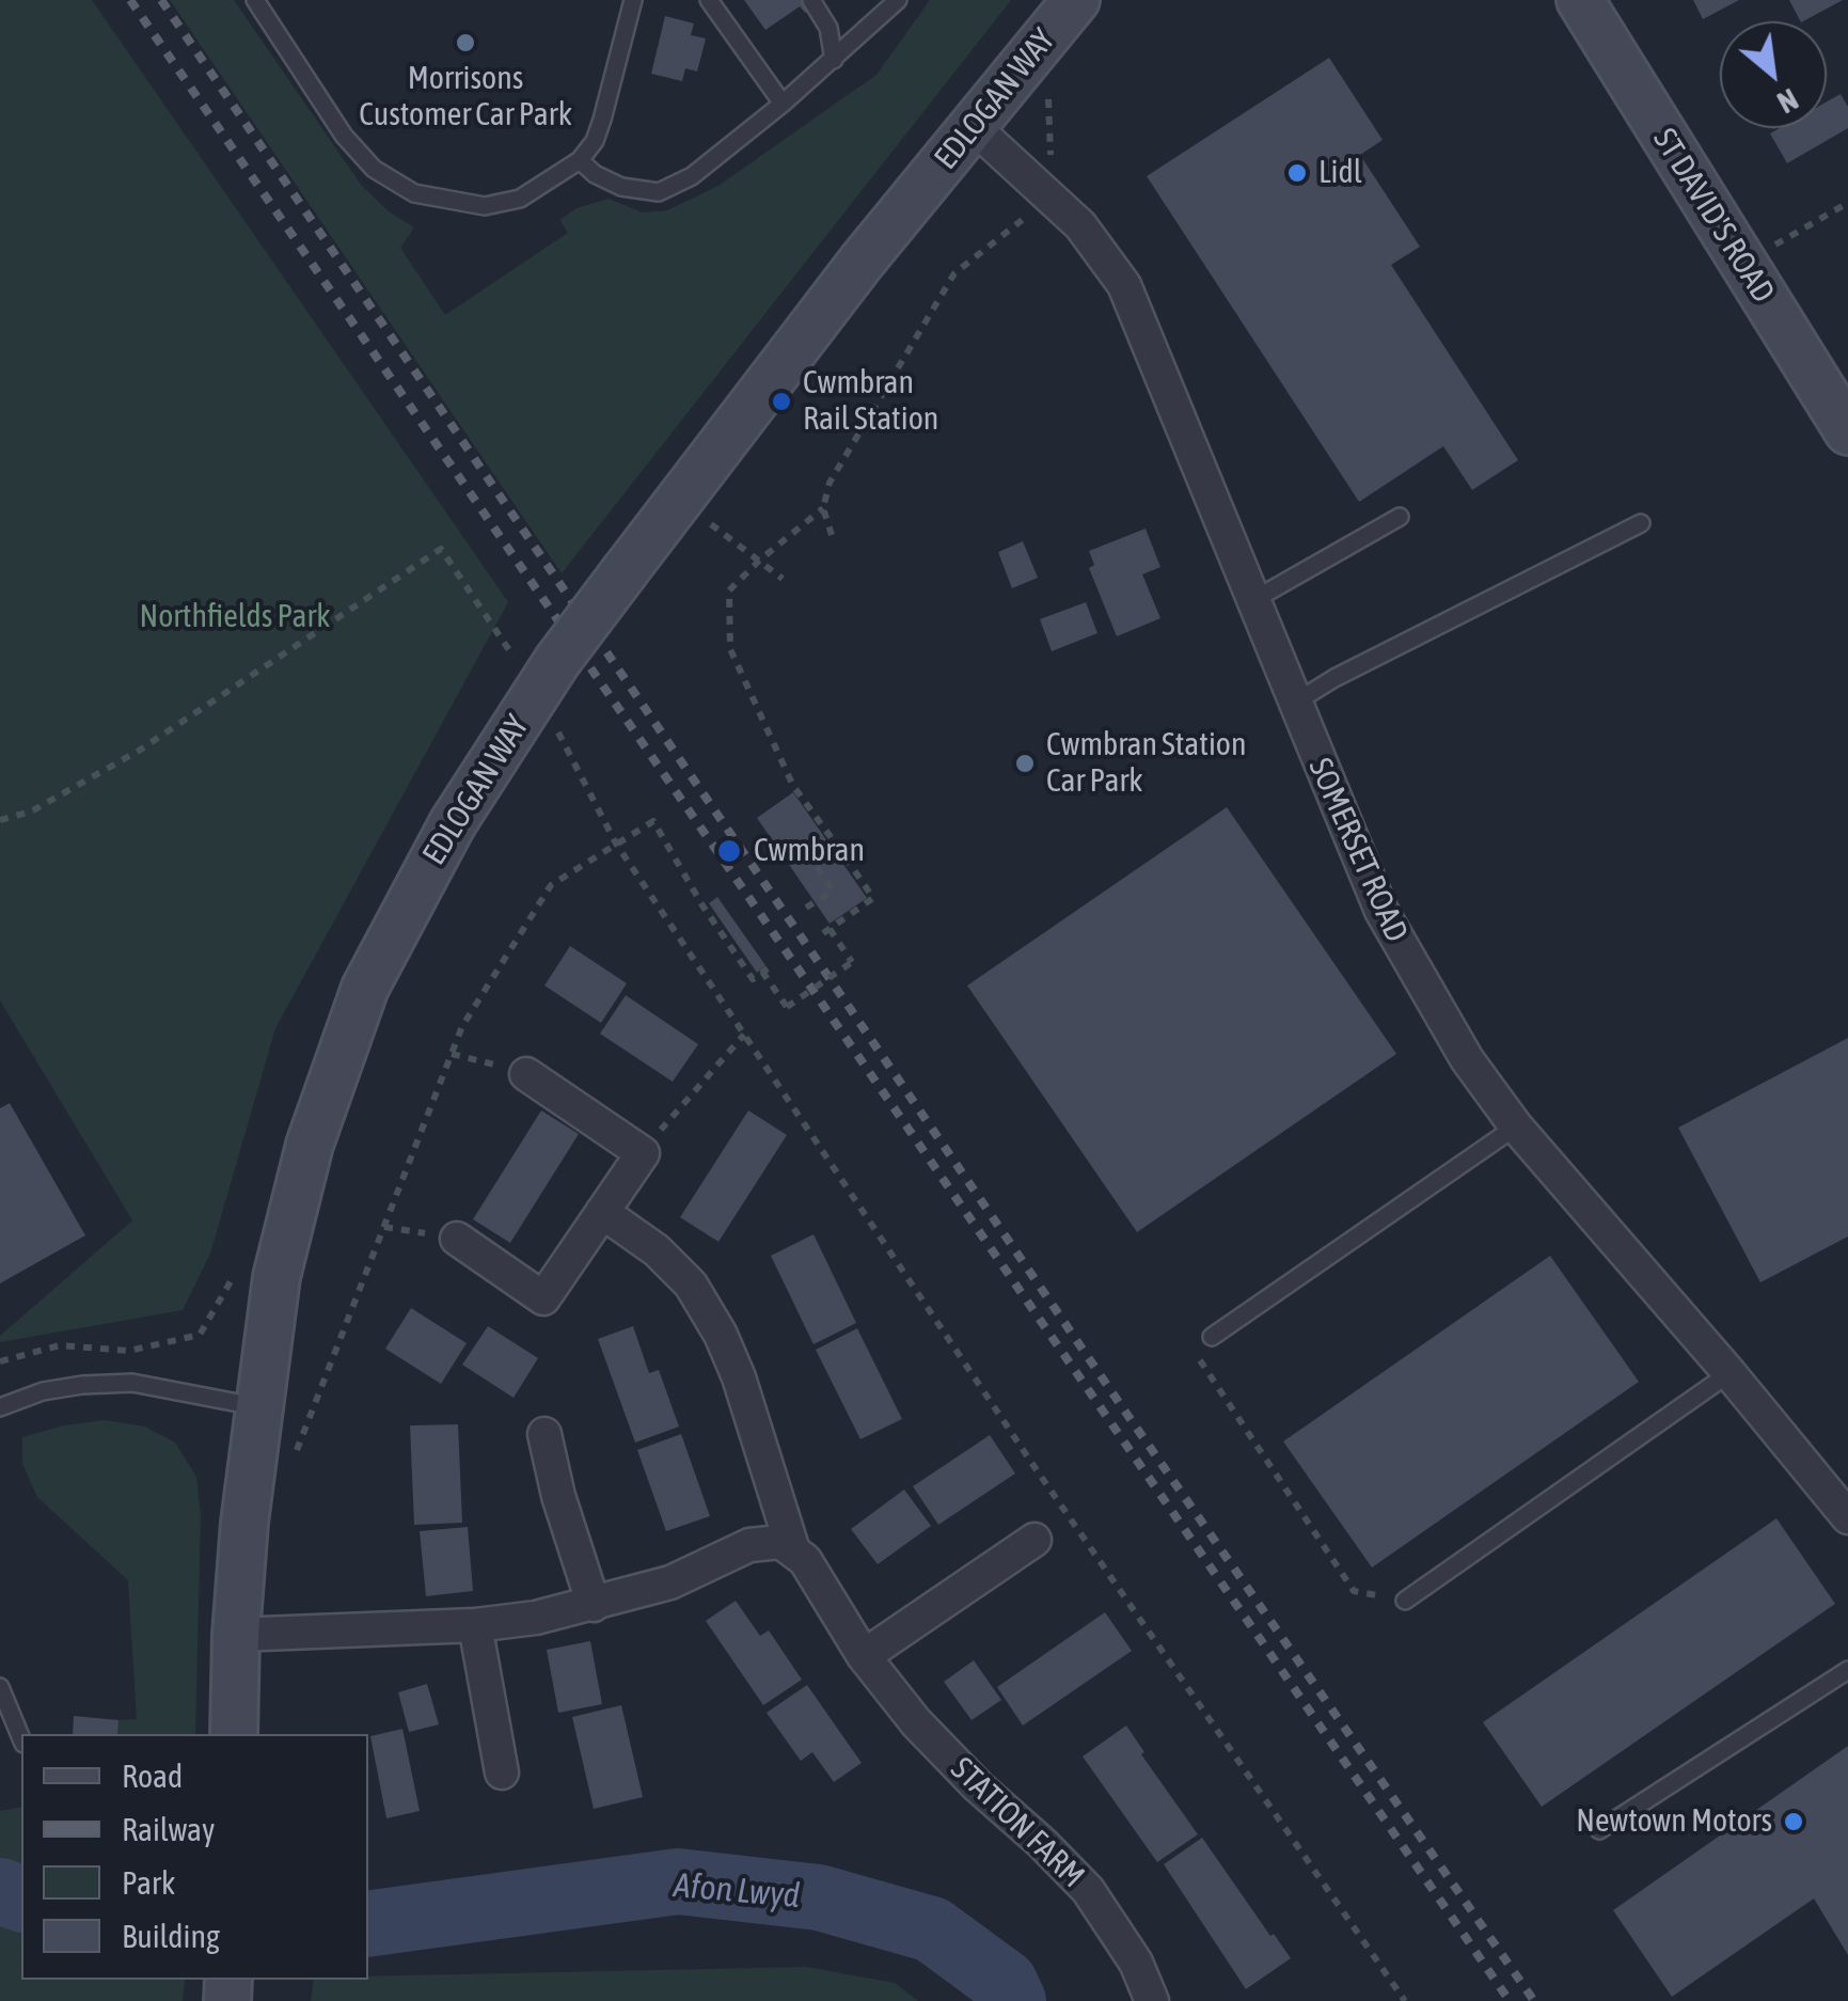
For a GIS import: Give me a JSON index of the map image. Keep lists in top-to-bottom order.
{
  "streets": {
    "street": [
      "EDLOGAN WAY",
      "ST DAVID'S ROAD",
      "SOMERSET ROAD",
      "STATION FARM"
    ]
  },
  "crossings": [
    ["EDLOGAN WAY", "SOMERSET ROAD"]
  ],
  "water": ["Afon Lwyd"],
  "parks": ["Northfields Park"],
  "places": [
    "Morrisons Customer Car Park",
    "Lidl",
    "Cwmbran Rail Station",
    "Cwmbran Station Car Park",
    "Cwmbran",
    "Newtown Motors"
  ],
  "legend": [
    "Road",
    "Railway",
    "Park",
    "Building"
  ],
  "north": "bottom right"
}
